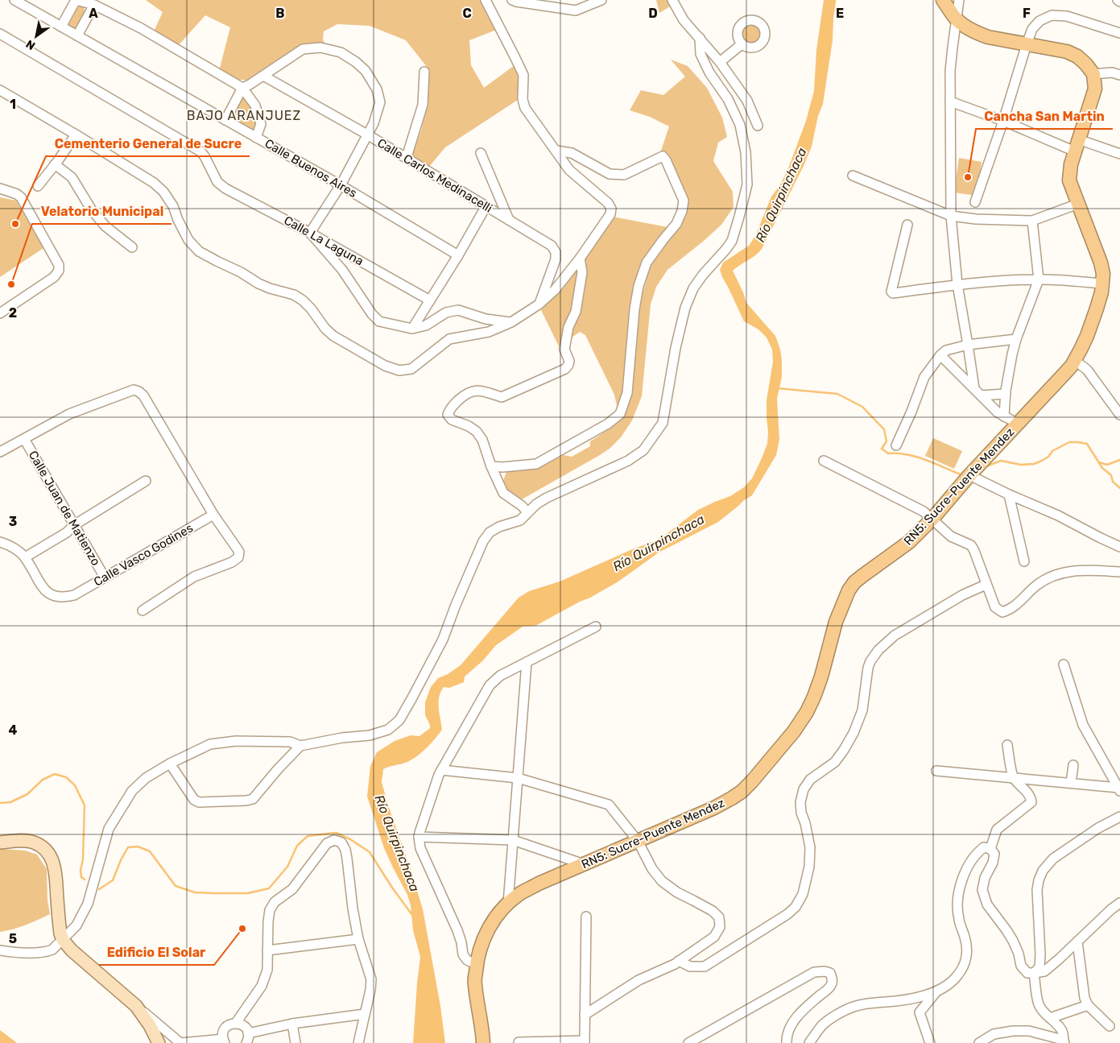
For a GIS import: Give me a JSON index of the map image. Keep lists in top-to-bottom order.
{
  "streets": {
    "highway": ["RN5: Sucre-Puente Mendez"],
    "street": [
      "Calle Buenos Aires",
      "Calle Carlos Medinacelli",
      "Calle La Laguna",
      "Calle Juan de Matienzo",
      "Calle Vasco Godines"
    ]
  },
  "crossings": [
    ["Calle Juan de Matienzo", "Calle Vasco Godines"]
  ],
  "districts": ["BAJO ARANJUEZ"],
  "water": ["Río Quirpinchaca"],
  "places": [
    "Cancha San Martin",
    "Cementerio General de Sucre",
    "Velatorio Municipal",
    "Edificio El Solar"
  ],
  "north": "bottom left",
  "grid": {
    "columns": [
      "A",
      "B",
      "C",
      "D",
      "E",
      "F"
    ],
    "rows": [
      "1",
      "2",
      "3",
      "4",
      "5"
    ]
  }
}
